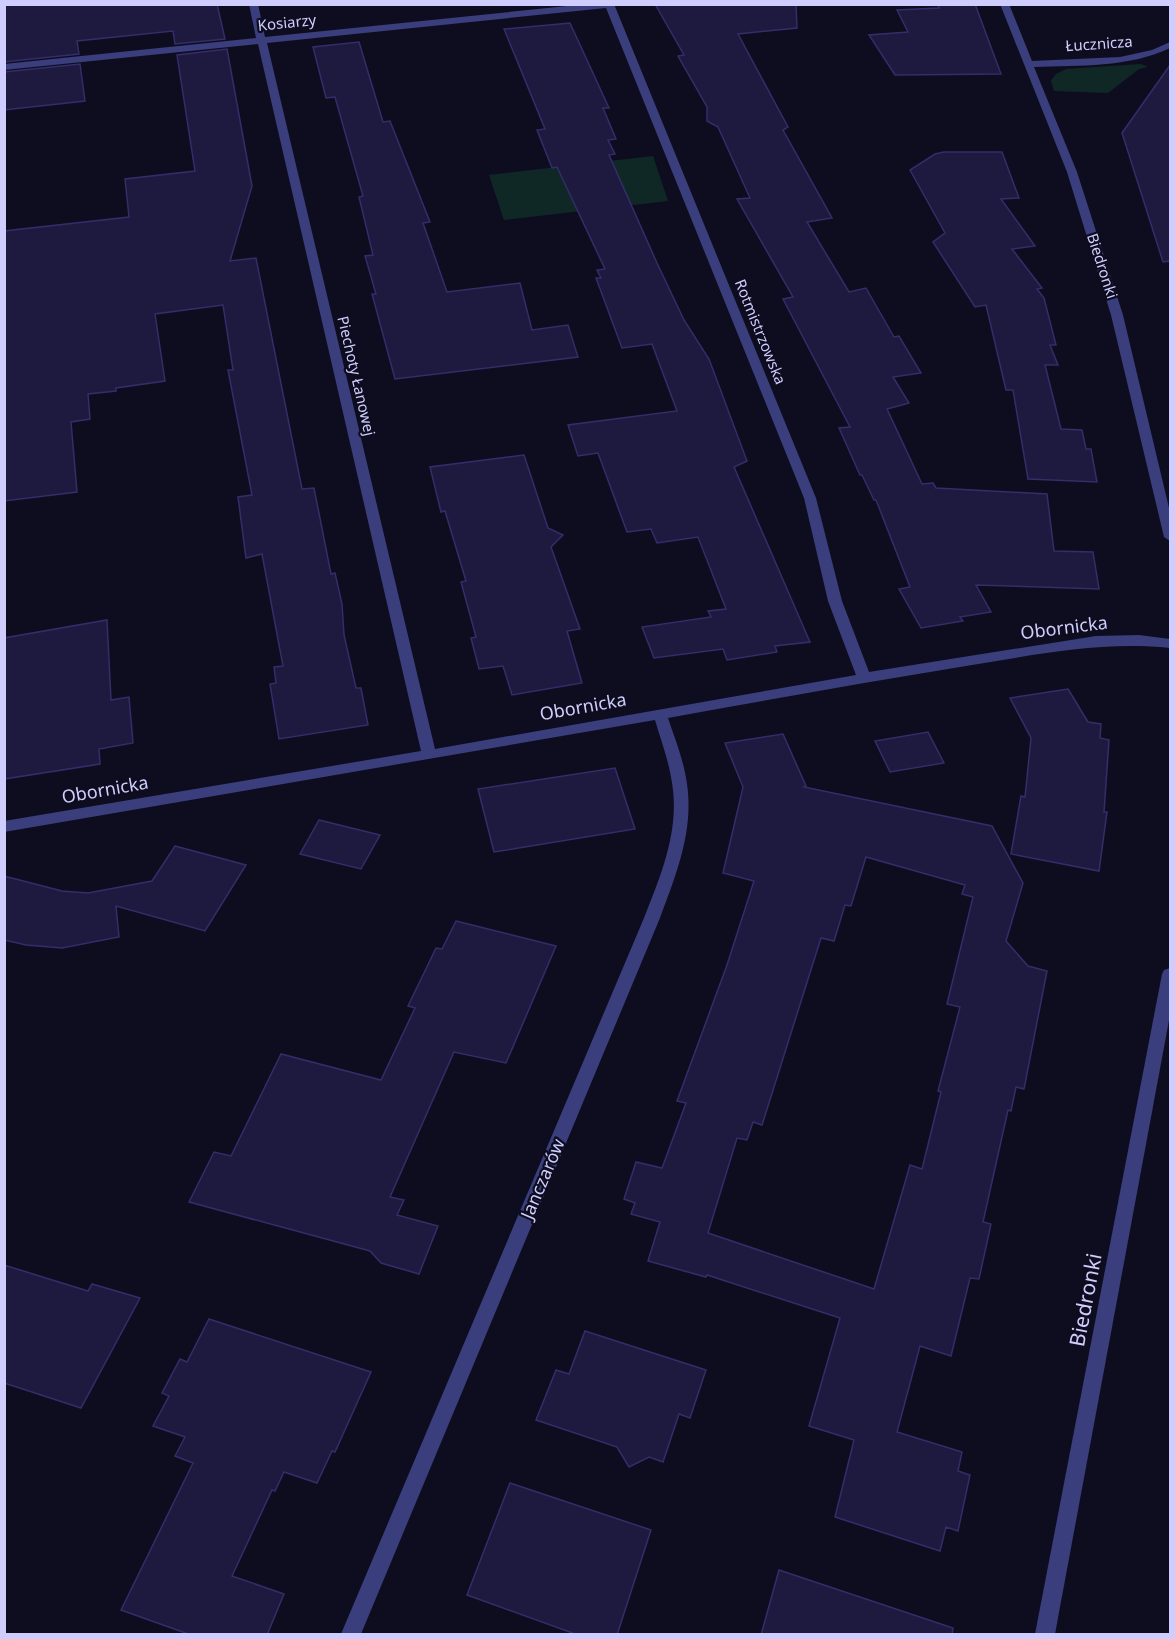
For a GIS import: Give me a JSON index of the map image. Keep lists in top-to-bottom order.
{
  "streets": {
    "street": [
      "Kosiarzy",
      "Łucznicza",
      "Biedronki",
      "Rotmistrzowska",
      "Piechoty Łanowej",
      "Obornicka",
      "Janczarów"
    ]
  },
  "crossings": [
    ["Kosiarzy", "Rotmistrzowska"],
    ["Kosiarzy", "Piechoty Łanowej"],
    ["Łucznicza", "Biedronki"],
    ["Rotmistrzowska", "Obornicka"],
    ["Piechoty Łanowej", "Obornicka"],
    ["Obornicka", "Janczarów"]
  ]
}
